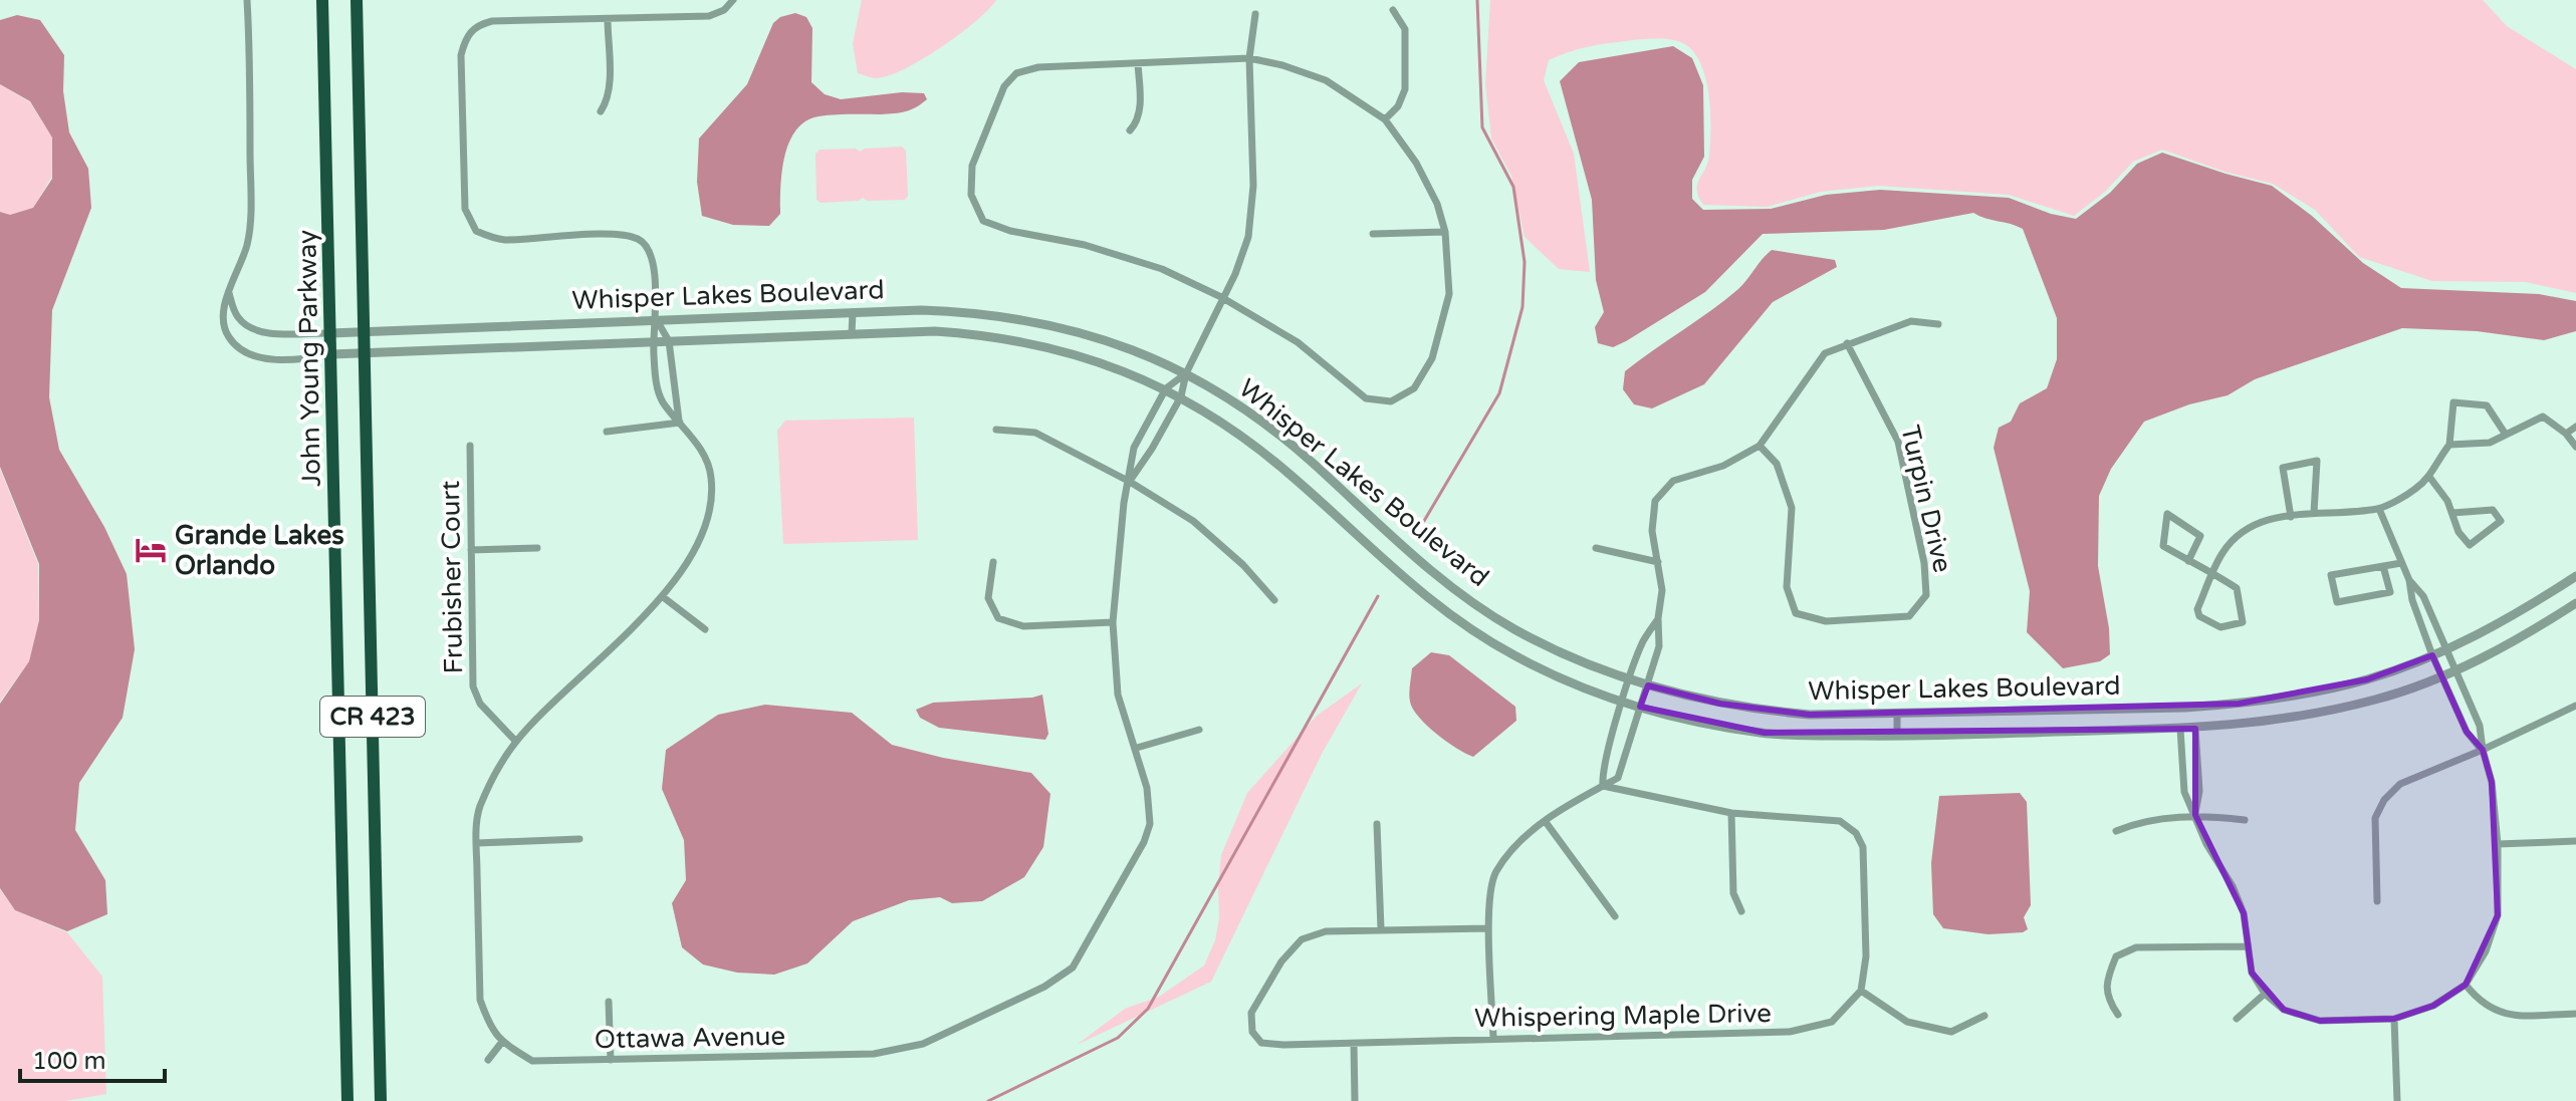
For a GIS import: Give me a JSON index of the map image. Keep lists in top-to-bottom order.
{
  "streets": {
    "highway": ["John Young Parkway", "CR 423"],
    "street": [
      "Whisper Lakes Boulevard",
      "Turpin Drive",
      "Frubisher Court",
      "Whispering Maple Drive",
      "Ottawa Avenue"
    ]
  },
  "crossings": [
    ["Whisper Lakes Boulevard", "John Young Parkway"],
    ["Whisper Lakes Boulevard", "Ottawa Avenue"]
  ],
  "places": {
    "hotel": ["Grande Lakes Orlando"]
  },
  "scale_bar": "100 m"
}
